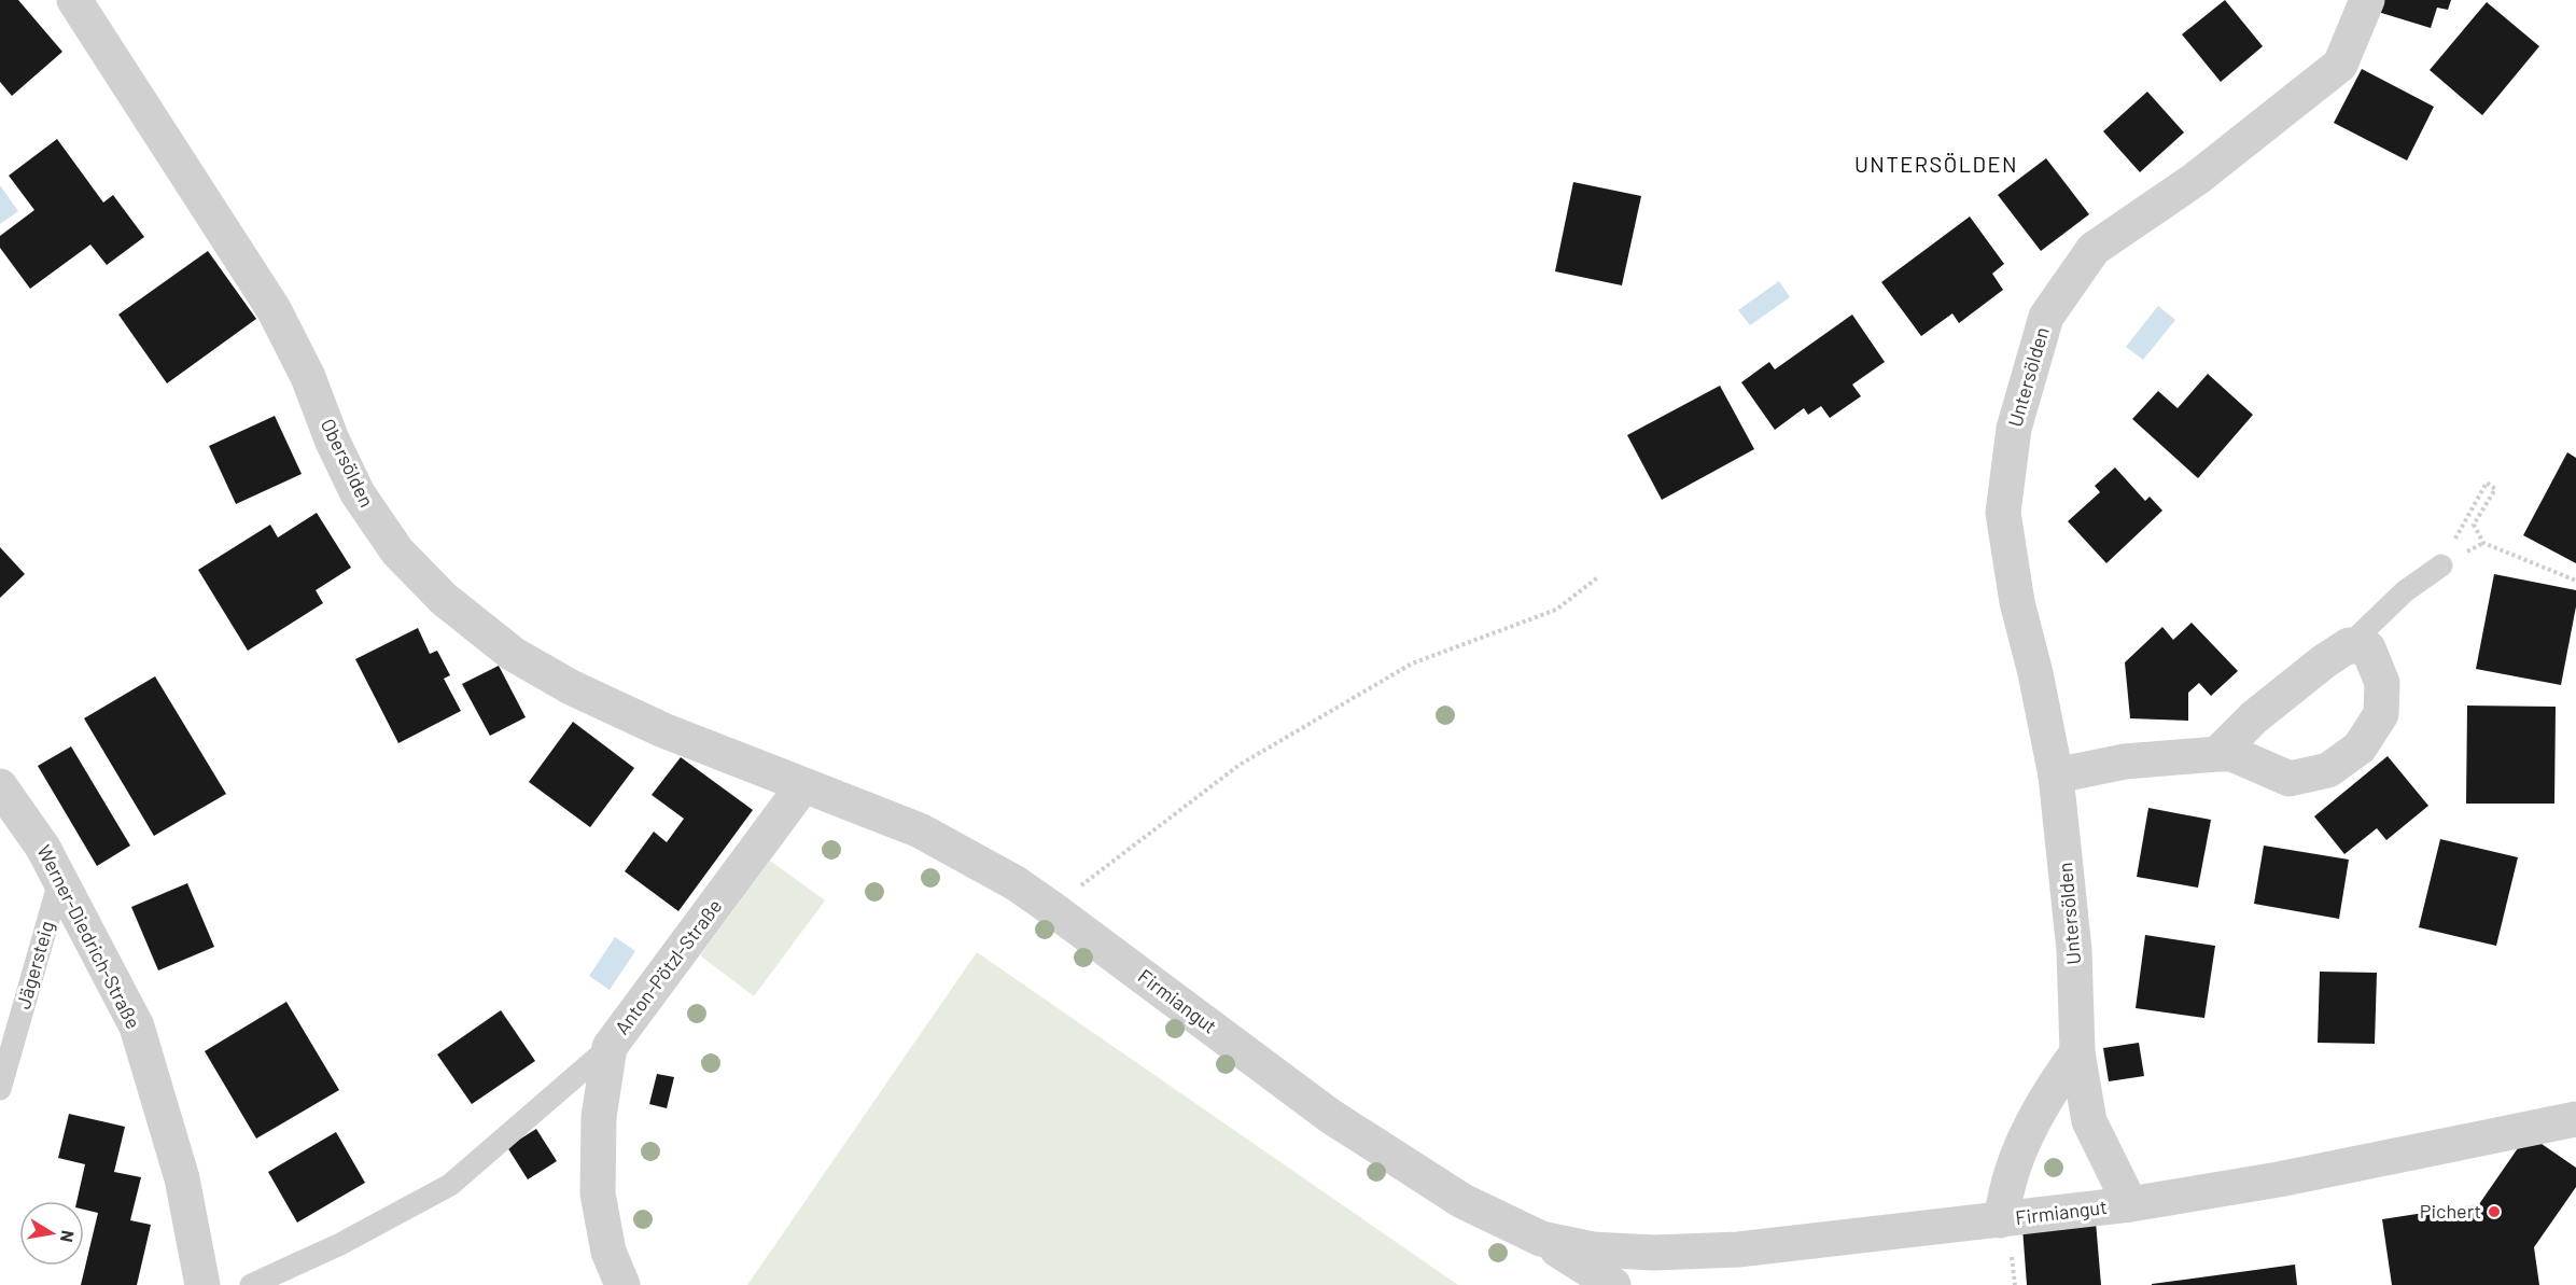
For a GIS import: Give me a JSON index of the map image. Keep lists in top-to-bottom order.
{
  "streets": {
    "street": [
      "Untersölden",
      "Obersölden",
      "Werner-Diedrich-Straße",
      "Anton-Pötzl-Straße",
      "Firmiangut"
    ],
    "lane": ["Jägersteig"]
  },
  "crossings": [
    ["Untersölden", "Firmiangut"],
    ["Obersölden", "Anton-Pötzl-Straße"],
    ["Obersölden", "Firmiangut"],
    ["Werner-Diedrich-Straße", "Jägersteig"],
    ["Anton-Pötzl-Straße", "Firmiangut"]
  ],
  "districts": ["UNTERSÖLDEN"],
  "places": ["Pichert"],
  "north": "right"
}
